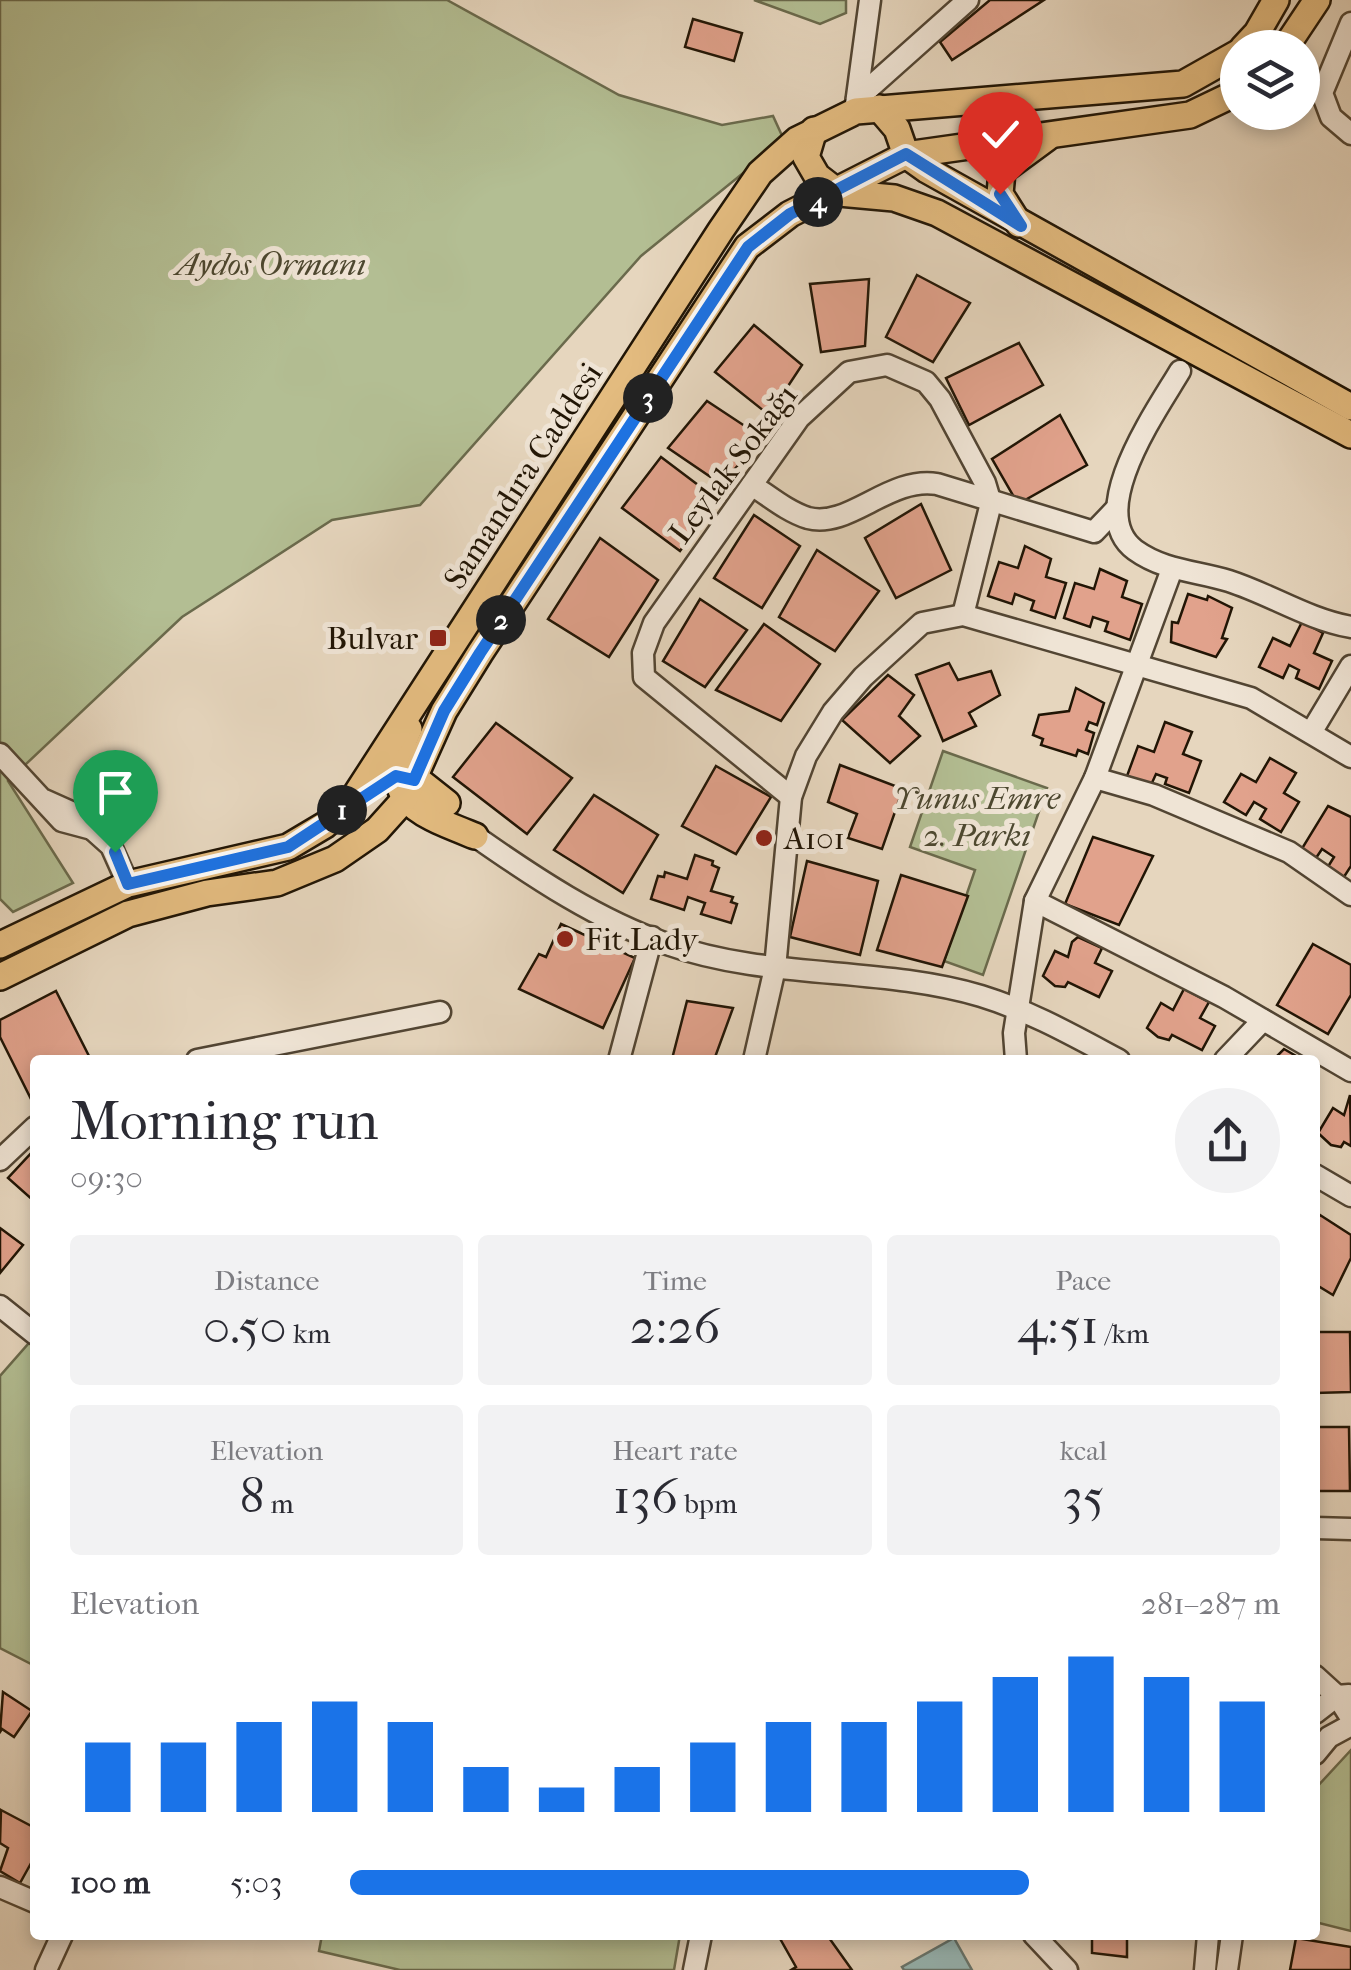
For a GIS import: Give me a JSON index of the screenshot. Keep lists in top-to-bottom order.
{
  "streets": {
    "main road": ["Samandıra Caddesi"],
    "street": ["Leylak Sokağı"]
  },
  "parks": ["Aydos Ormanı", "Yunus Emre 2. Parkı"],
  "places": {
    "transit": ["Bulvar"],
    "other": ["A101", "Fit Lady"]
  },
  "page": {
    "pins": [
      "4",
      "3",
      "2",
      "1"
    ],
    "heading": ["Morning run", "09:30"],
    "stats": [
      ["Distance", "0.50 km"],
      ["Time", "2:26"],
      ["Pace", "4:51 /km"],
      ["Elevation", "8 m"],
      ["Heart rate", "136 bpm"],
      ["kcal", "35"]
    ],
    "chart": ["Elevation", "281–287 m"],
    "list": [
      {
        "name": "100 m",
        "note": "5:03"
      }
    ]
  }
}
